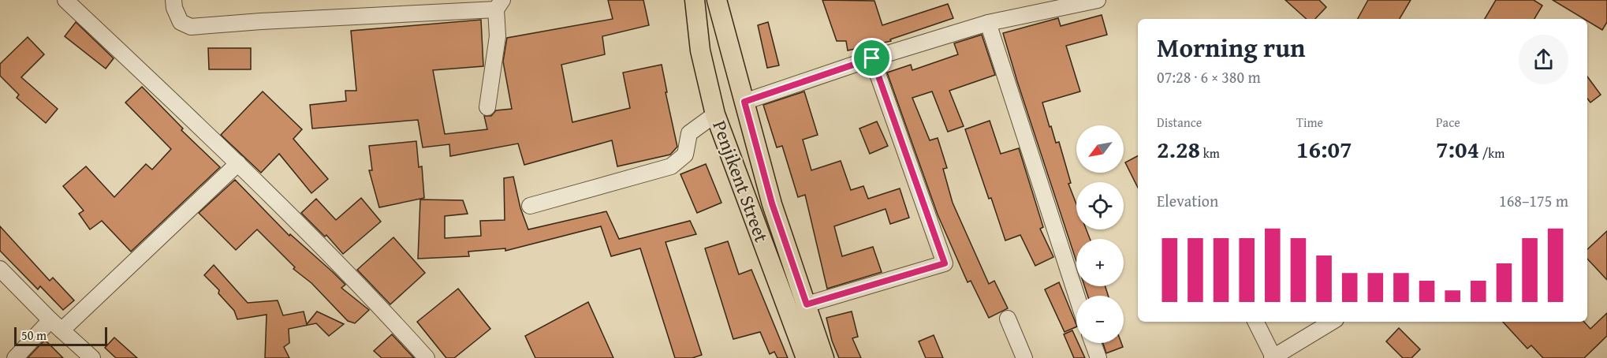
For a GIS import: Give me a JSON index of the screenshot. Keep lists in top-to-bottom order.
{
  "streets": {
    "main road": ["Penjikent Street"]
  },
  "scale_bar": "50 m",
  "north": "bottom left",
  "page": {
    "heading": ["Morning run", "07:28 · 6 × 380 m"],
    "stats": [
      ["Distance", "2.28 km"],
      ["Time", "16:07"],
      ["Pace", "7:04 /km"]
    ],
    "map_buttons": ["+", "−"],
    "chart": ["Elevation", "168–175 m"],
    "scale": "50 m"
  }
}
